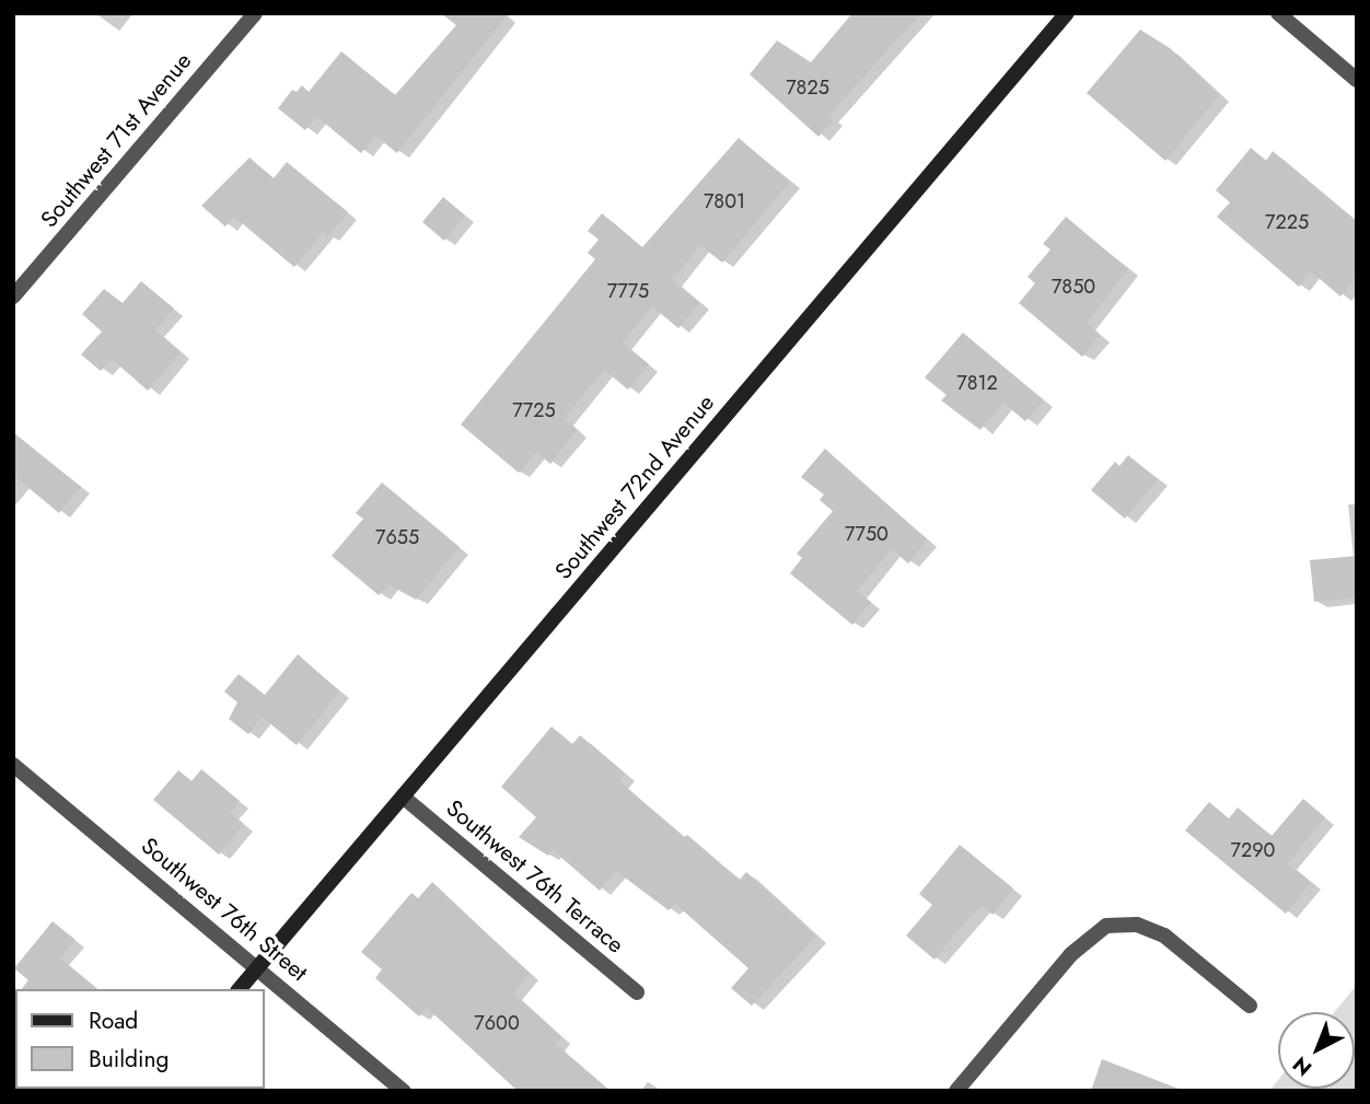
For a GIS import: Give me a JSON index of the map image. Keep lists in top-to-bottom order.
{
  "streets": {
    "street": [
      "Southwest 71st Avenue",
      "Southwest 72nd Avenue",
      "Southwest 76th Terrace",
      "Southwest 76th Street"
    ]
  },
  "crossings": [
    ["Southwest 72nd Avenue", "Southwest 76th Terrace"],
    ["Southwest 72nd Avenue", "Southwest 76th Street"]
  ],
  "house_numbers": [
    "7825",
    "7801",
    "7225",
    "7850",
    "7775",
    "7812",
    "7725",
    "7750",
    "7655",
    "7290",
    "7600"
  ],
  "legend": ["Road", "Building"],
  "north": "bottom left"
}
